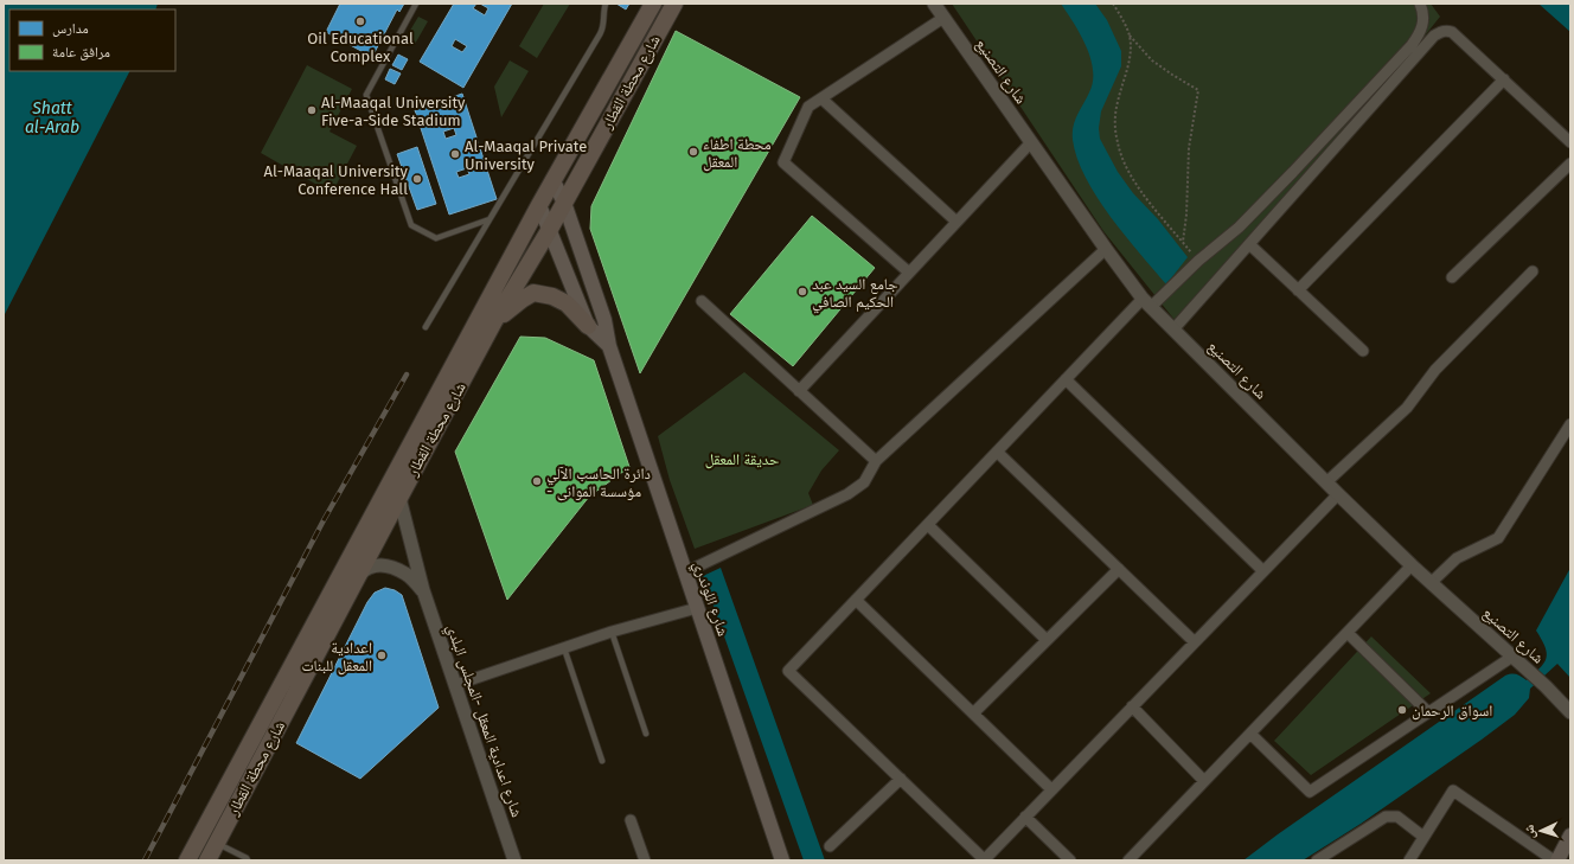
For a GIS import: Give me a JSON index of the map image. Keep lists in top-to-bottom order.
{
  "streets": {
    "main road": ["شارع محطة القطار", "شارع اللوندري"],
    "street": ["شارع التصنيع", "شارع اعدادية المعقل -المجلس البلدي"]
  },
  "crossings": [
    ["شارع محطة القطار", "شارع اللوندري"],
    ["شارع محطة القطار", "شارع اعدادية المعقل -المجلس البلدي"]
  ],
  "water": ["Shatt al-Arab"],
  "parks": ["حديقة المعقل"],
  "places": [
    "Oil Educational Complex",
    "Al-Maaqal University Five-a-Side Stadium",
    "محطة اطفاء المعقل",
    "Al-Maaqal Private University",
    "Al-Maaqal University Conference Hall",
    "جامع السيد عبد الحكيم الصافي",
    "دائرة الحاسب الآلي - مؤسسة الموانى",
    "اعدادية المعقل للبنات",
    "اسواق الرحمان"
  ],
  "legend": ["مدارس", "مرافق عامة"],
  "north": "left"
}
